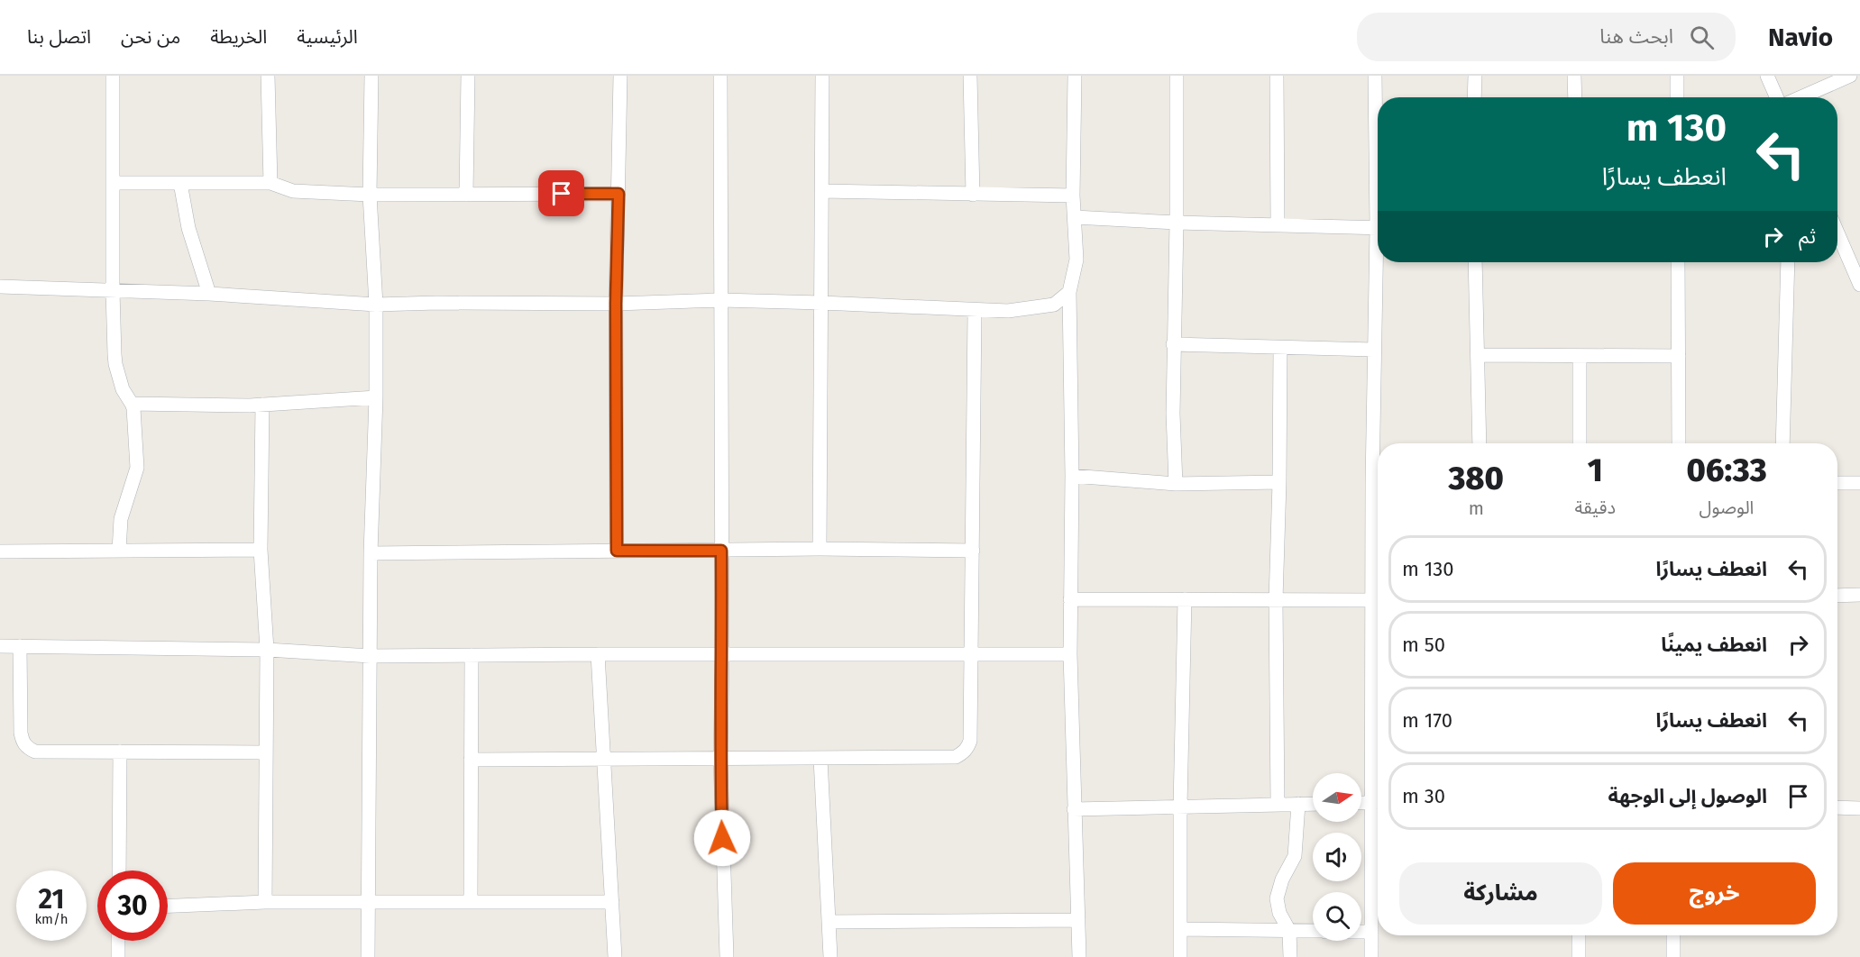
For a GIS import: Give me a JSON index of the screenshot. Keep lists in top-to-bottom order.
{
  "north": "right",
  "page": {
    "header": "Navio",
    "search": "ابحث هنا",
    "nav": [
      "الرئيسية",
      "الخريطة",
      "من نحن",
      "اتصل بنا"
    ],
    "turn": ["130 m", "انعطف يسارًا"],
    "then": "ثم",
    "eta": [
      "06:33",
      "الوصول",
      "1",
      "دقيقة",
      "380",
      "m"
    ],
    "list": [
      {
        "name": "انعطف يسارًا",
        "value": "130 m"
      },
      {
        "name": "انعطف يمينًا",
        "value": "50 m"
      },
      {
        "name": "انعطف يسارًا",
        "value": "170 m"
      },
      {
        "name": "الوصول إلى الوجهة",
        "value": "30 m"
      }
    ],
    "buttons": ["خروج", "مشاركة"],
    "speed": "21 km/h",
    "limit": "30"
  }
}
